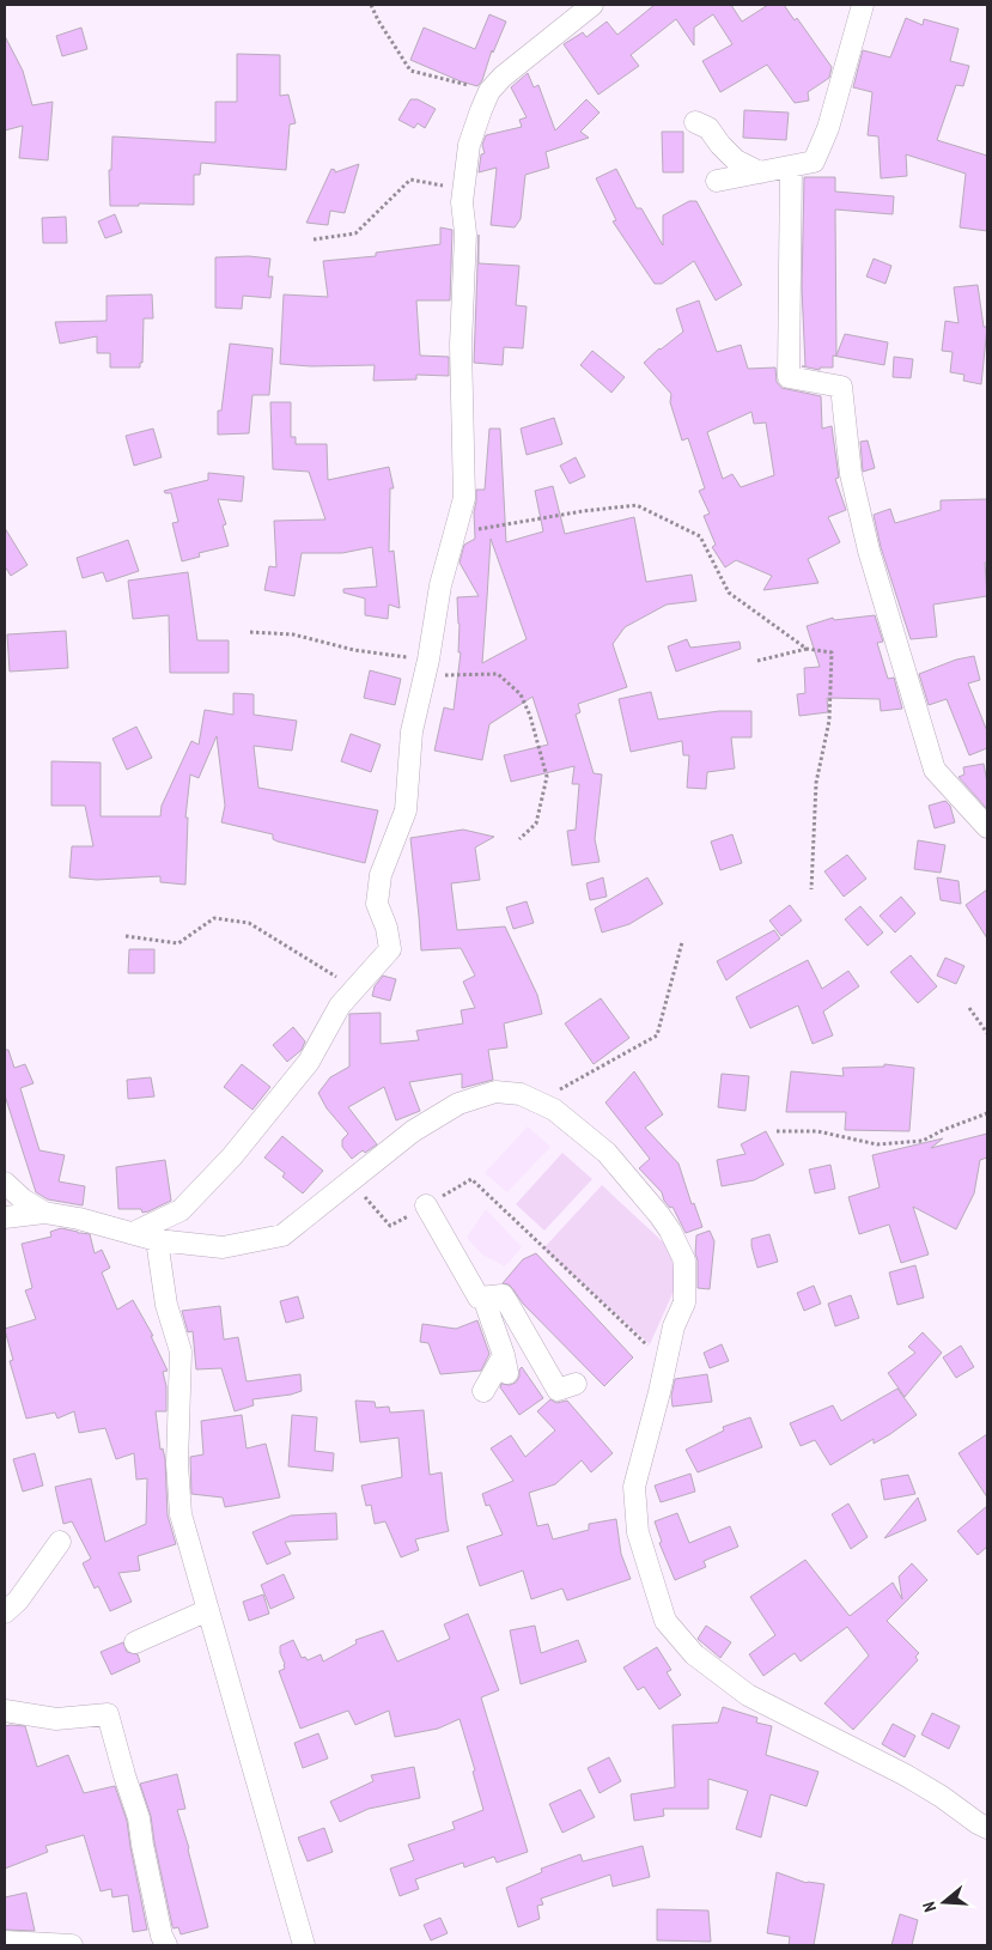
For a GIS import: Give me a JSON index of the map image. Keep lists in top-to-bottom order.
{
  "north": "left"
}
